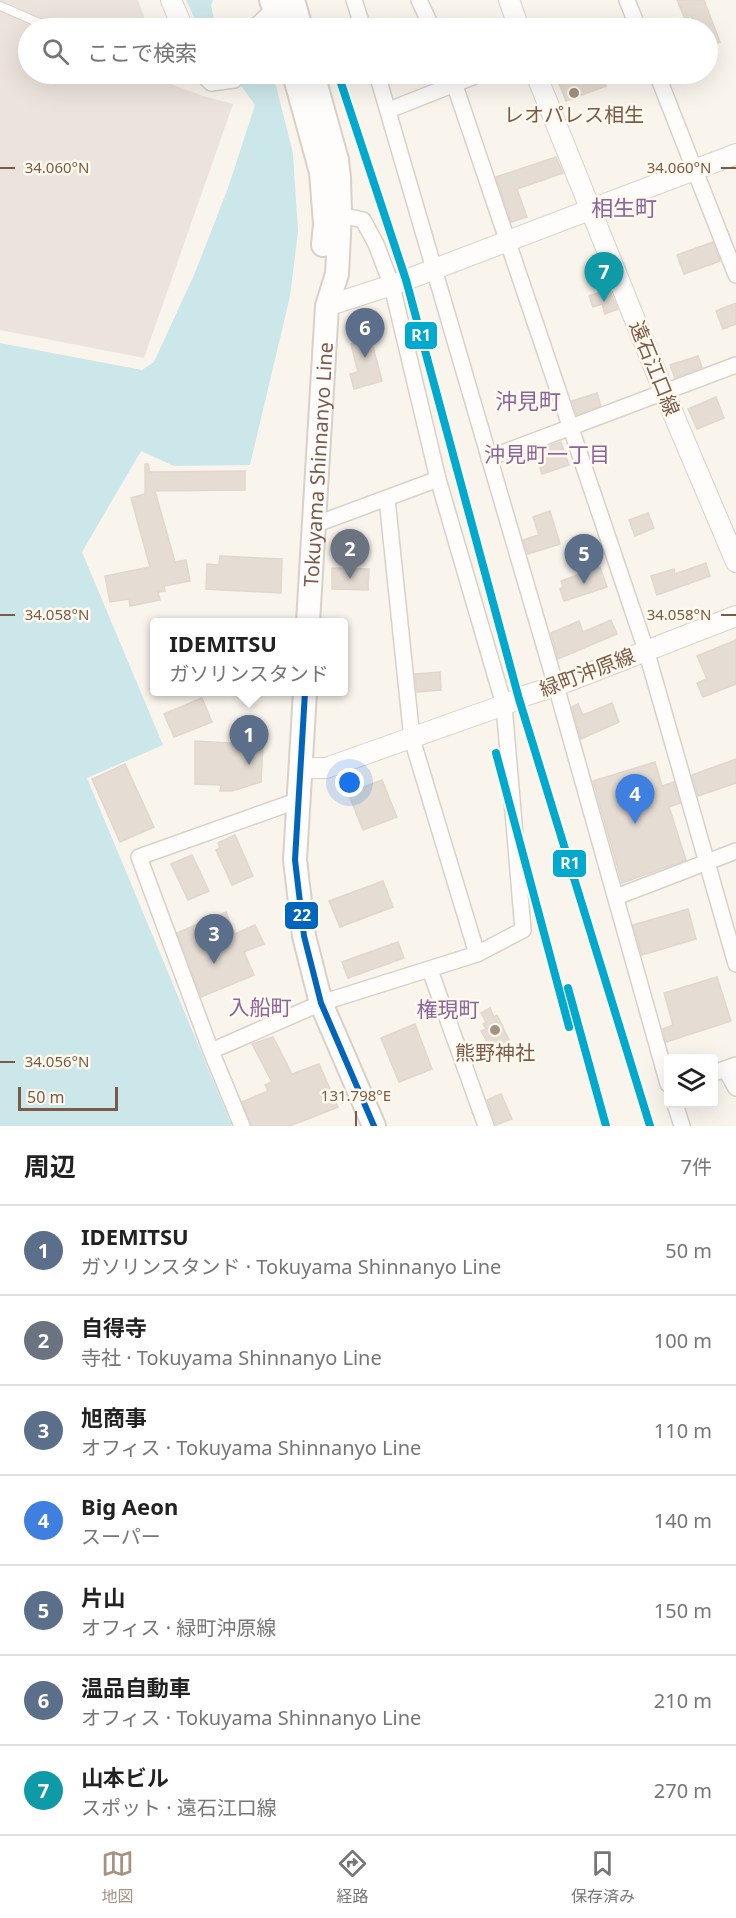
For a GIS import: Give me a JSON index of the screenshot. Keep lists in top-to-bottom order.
{
  "streets": {
    "main road": ["Tokuyama Shinnanyo Line"],
    "street": ["遠石江口線", "緑町沖原線"]
  },
  "districts": [
    "相生町",
    "沖見町",
    "沖見町一丁目",
    "入船町",
    "権現町"
  ],
  "places": ["レオパレス相生", "熊野神社"],
  "lines": ["transit line R1", "transit line 22"],
  "scale_bar": "50 m",
  "page": {
    "search": "ここで検索",
    "pins": [
      "7",
      "6",
      "2",
      "5",
      "1",
      "4",
      "3"
    ],
    "popup": ["IDEMITSU", "ガソリンスタンド"],
    "scale": "50 m",
    "heading": ["周辺", "7件"],
    "list": [
      {
        "mark": "1",
        "name": "IDEMITSU",
        "note": "ガソリンスタンド · Tokuyama Shinnanyo Line",
        "value": "50 m"
      },
      {
        "mark": "2",
        "name": "自得寺",
        "note": "寺社 · Tokuyama Shinnanyo Line",
        "value": "100 m"
      },
      {
        "mark": "3",
        "name": "旭商事",
        "note": "オフィス · Tokuyama Shinnanyo Line",
        "value": "110 m"
      },
      {
        "mark": "4",
        "name": "Big Aeon",
        "note": "スーパー",
        "value": "140 m"
      },
      {
        "mark": "5",
        "name": "片山",
        "note": "オフィス · 緑町沖原線",
        "value": "150 m"
      },
      {
        "mark": "6",
        "name": "温品自動車",
        "note": "オフィス · Tokuyama Shinnanyo Line",
        "value": "210 m"
      },
      {
        "mark": "7",
        "name": "山本ビル",
        "note": "スポット · 遠石江口線",
        "value": "270 m"
      }
    ],
    "nav": ["地図", "経路", "保存済み"]
  },
  "coordinates": [
    "34.060°N",
    "34.058°N",
    "34.056°N",
    "131.798°E"
  ]
}
